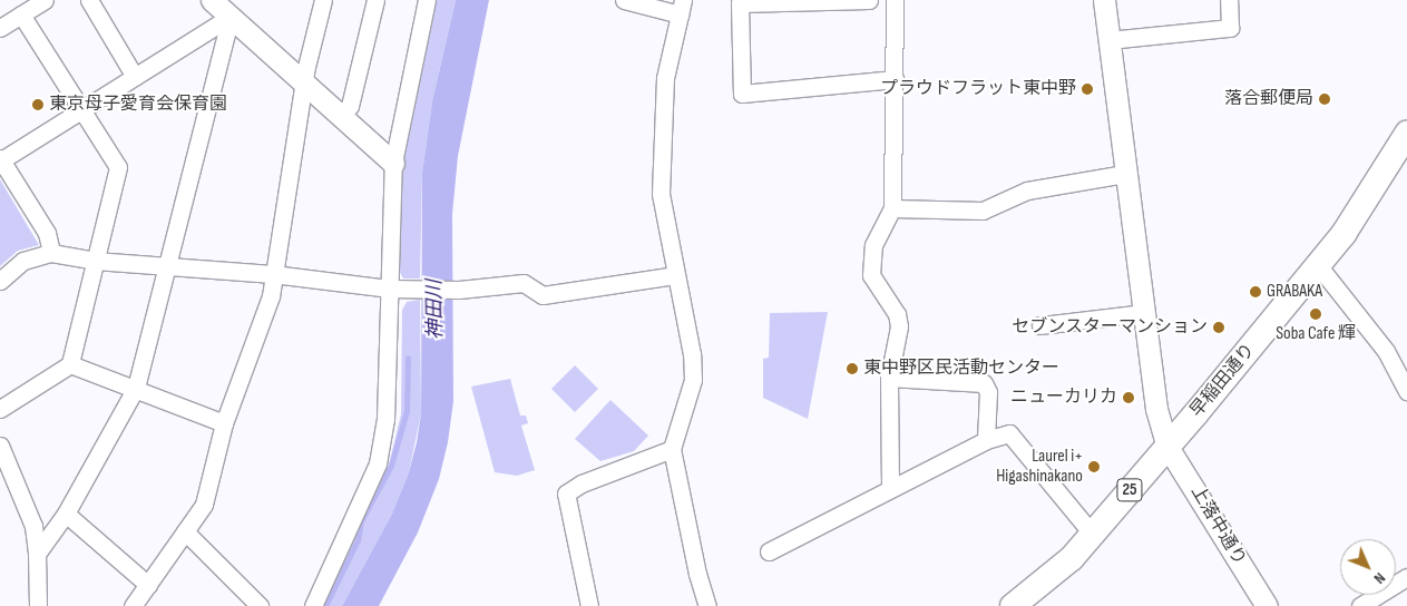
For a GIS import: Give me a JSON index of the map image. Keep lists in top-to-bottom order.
{
  "streets": {
    "main road": ["早稲田通り", "25"],
    "street": ["上落中通り"]
  },
  "crossings": [
    ["早稲田通り", "上落中通り"]
  ],
  "water": ["神田川"],
  "places": [
    "プラウドフラット東中野",
    "落合郵便局",
    "東京母子愛育会保育園",
    "GRABAKA",
    "Soba Cafe 輝",
    "セブンスターマンション",
    "東中野区民活動センター",
    "ニューカリカ",
    "Laurel i+ Higashinakano"
  ],
  "north": "bottom right"
}
